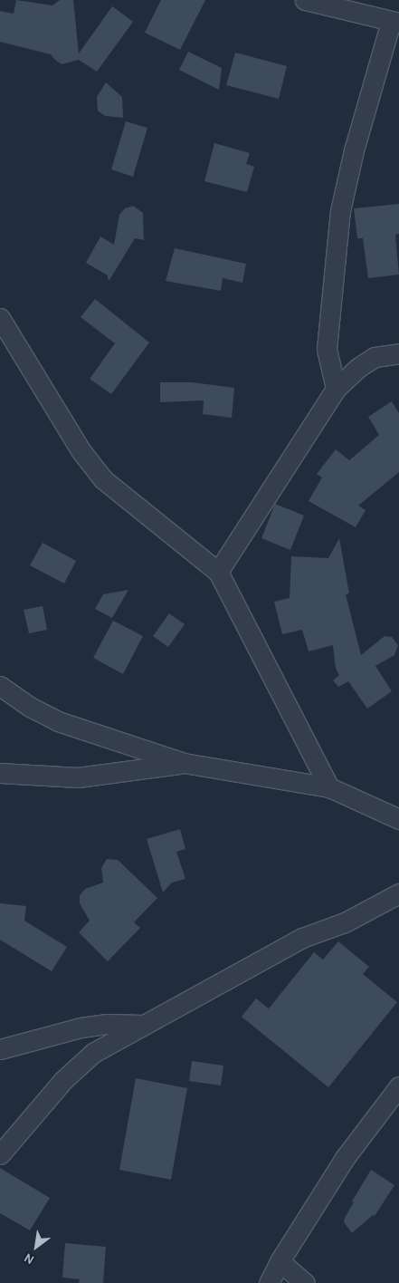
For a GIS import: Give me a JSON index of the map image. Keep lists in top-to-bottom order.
{
  "north": "bottom left"
}
